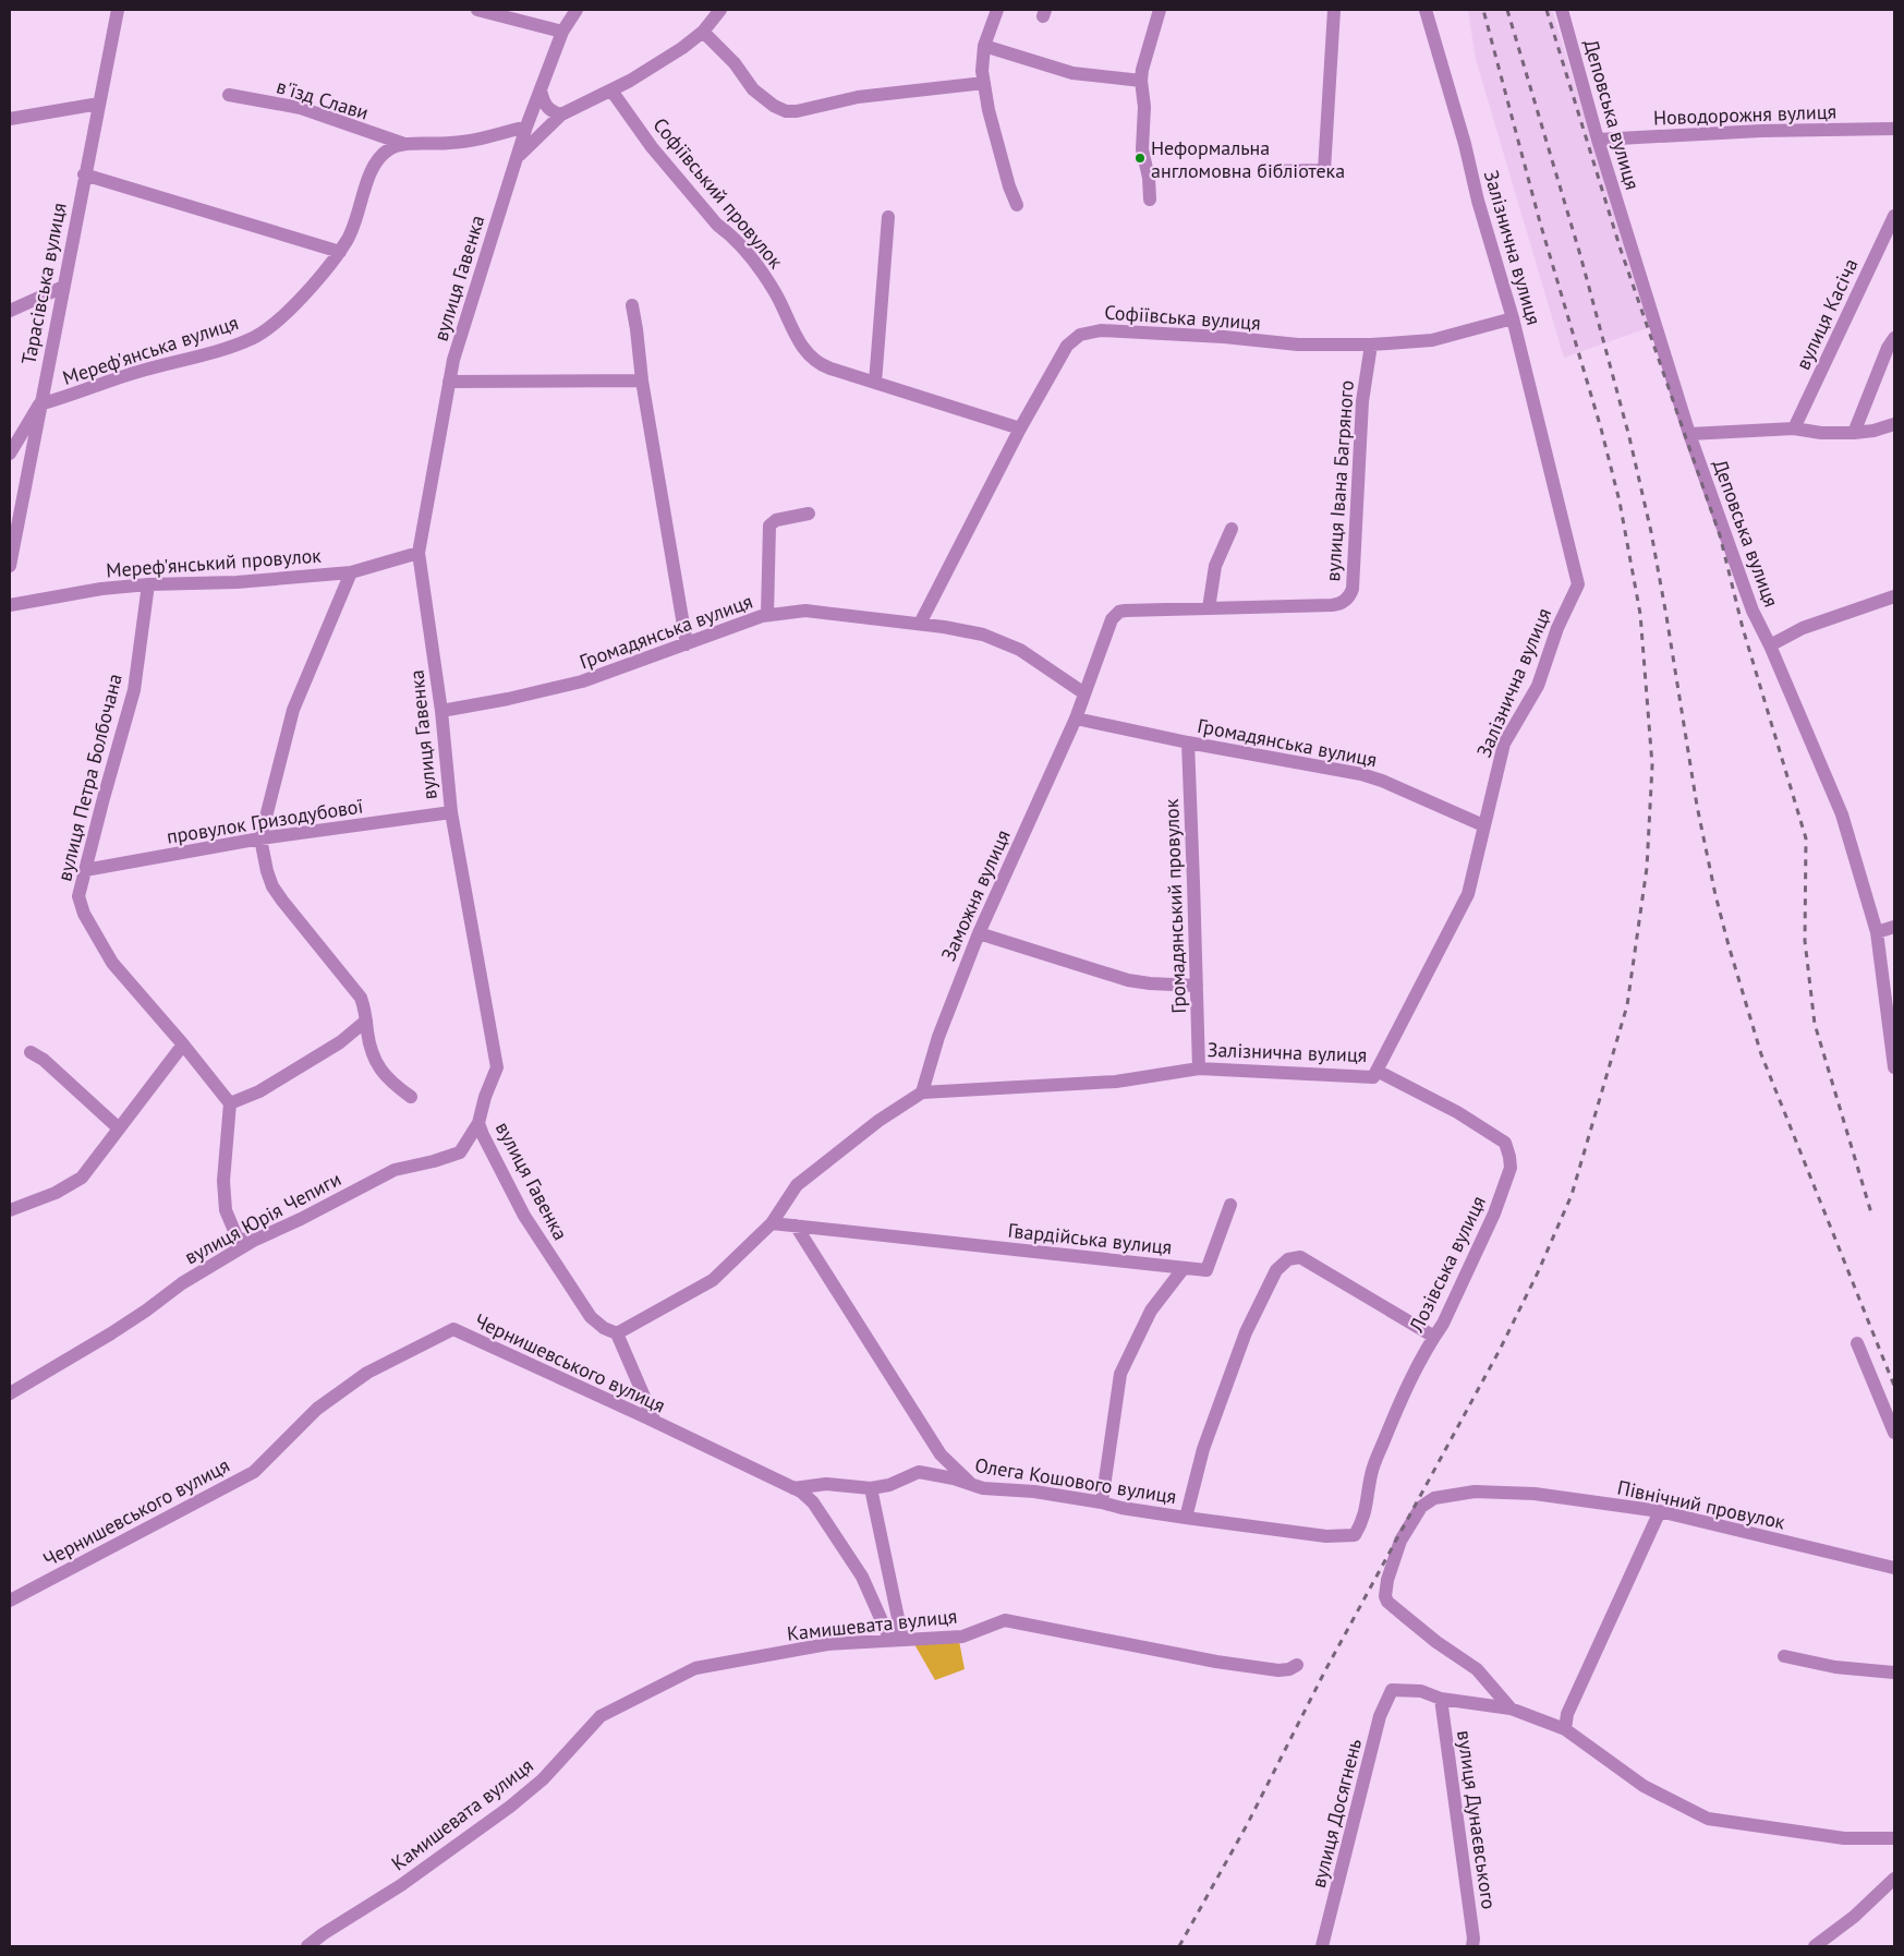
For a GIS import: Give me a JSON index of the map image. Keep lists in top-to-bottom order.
{
  "streets": {
    "street": [
      "в'їзд Слави",
      "Деповська вулиця",
      "Новодорожня вулиця",
      "Софіївський провулок",
      "Залізнична вулиця",
      "вулиця Гавенка",
      "Тарасівська вулиця",
      "вулиця Касіча",
      "Софіївська вулиця",
      "Мереф'янська вулиця",
      "вулиця Івана Багряного",
      "Мереф'янський провулок",
      "Громадянська вулиця",
      "вулиця Петра Болбочана",
      "провулок Гризодубової",
      "Заможня вулиця",
      "Громадянський провулок",
      "вулиця Юрія Чепиги",
      "Гвардійська вулиця",
      "Лозівська вулиця",
      "Чернишевського вулиця",
      "Олега Кошового вулиця",
      "Північний провулок",
      "Камишевата вулиця",
      "вулиця Досягнень",
      "вулиця Дунаєвського"
    ]
  },
  "crossings": [
    ["в'їзд Слави", "Мереф'янська вулиця"],
    ["Деповська вулиця", "Новодорожня вулиця"],
    ["Софіївський провулок", "Софіївська вулиця"],
    ["Залізнична вулиця", "Софіївська вулиця"],
    ["Залізнична вулиця", "Громадянська вулиця"],
    ["Залізнична вулиця", "Заможня вулиця"],
    ["Залізнична вулиця", "Громадянський провулок"],
    ["Залізнична вулиця", "Лозівська вулиця"],
    ["вулиця Гавенка", "Мереф'янська вулиця"],
    ["вулиця Гавенка", "Мереф'янський провулок"],
    ["вулиця Гавенка", "Громадянська вулиця"],
    ["вулиця Гавенка", "провулок Гризодубової"],
    ["вулиця Гавенка", "вулиця Юрія Чепиги"],
    ["Тарасівська вулиця", "Мереф'янська вулиця"],
    ["Софіївська вулиця", "вулиця Івана Багряного"],
    ["Софіївська вулиця", "Громадянська вулиця"],
    ["вулиця Івана Багряного", "Громадянська вулиця"],
    ["вулиця Івана Багряного", "Заможня вулиця"],
    ["Мереф'янський провулок", "вулиця Петра Болбочана"],
    ["Громадянська вулиця", "Заможня вулиця"],
    ["Громадянська вулиця", "Громадянський провулок"],
    ["вулиця Петра Болбочана", "провулок Гризодубової"],
    ["Гвардійська вулиця", "Олега Кошового вулиця"],
    ["Лозівська вулиця", "Олега Кошового вулиця"],
    ["Чернишевського вулиця", "Олега Кошового вулиця"],
    ["Чернишевського вулиця", "Камишевата вулиця"],
    ["вулиця Досягнень", "вулиця Дунаєвського"]
  ],
  "places": ["Неформальна англомовна бібліотека"]
}
